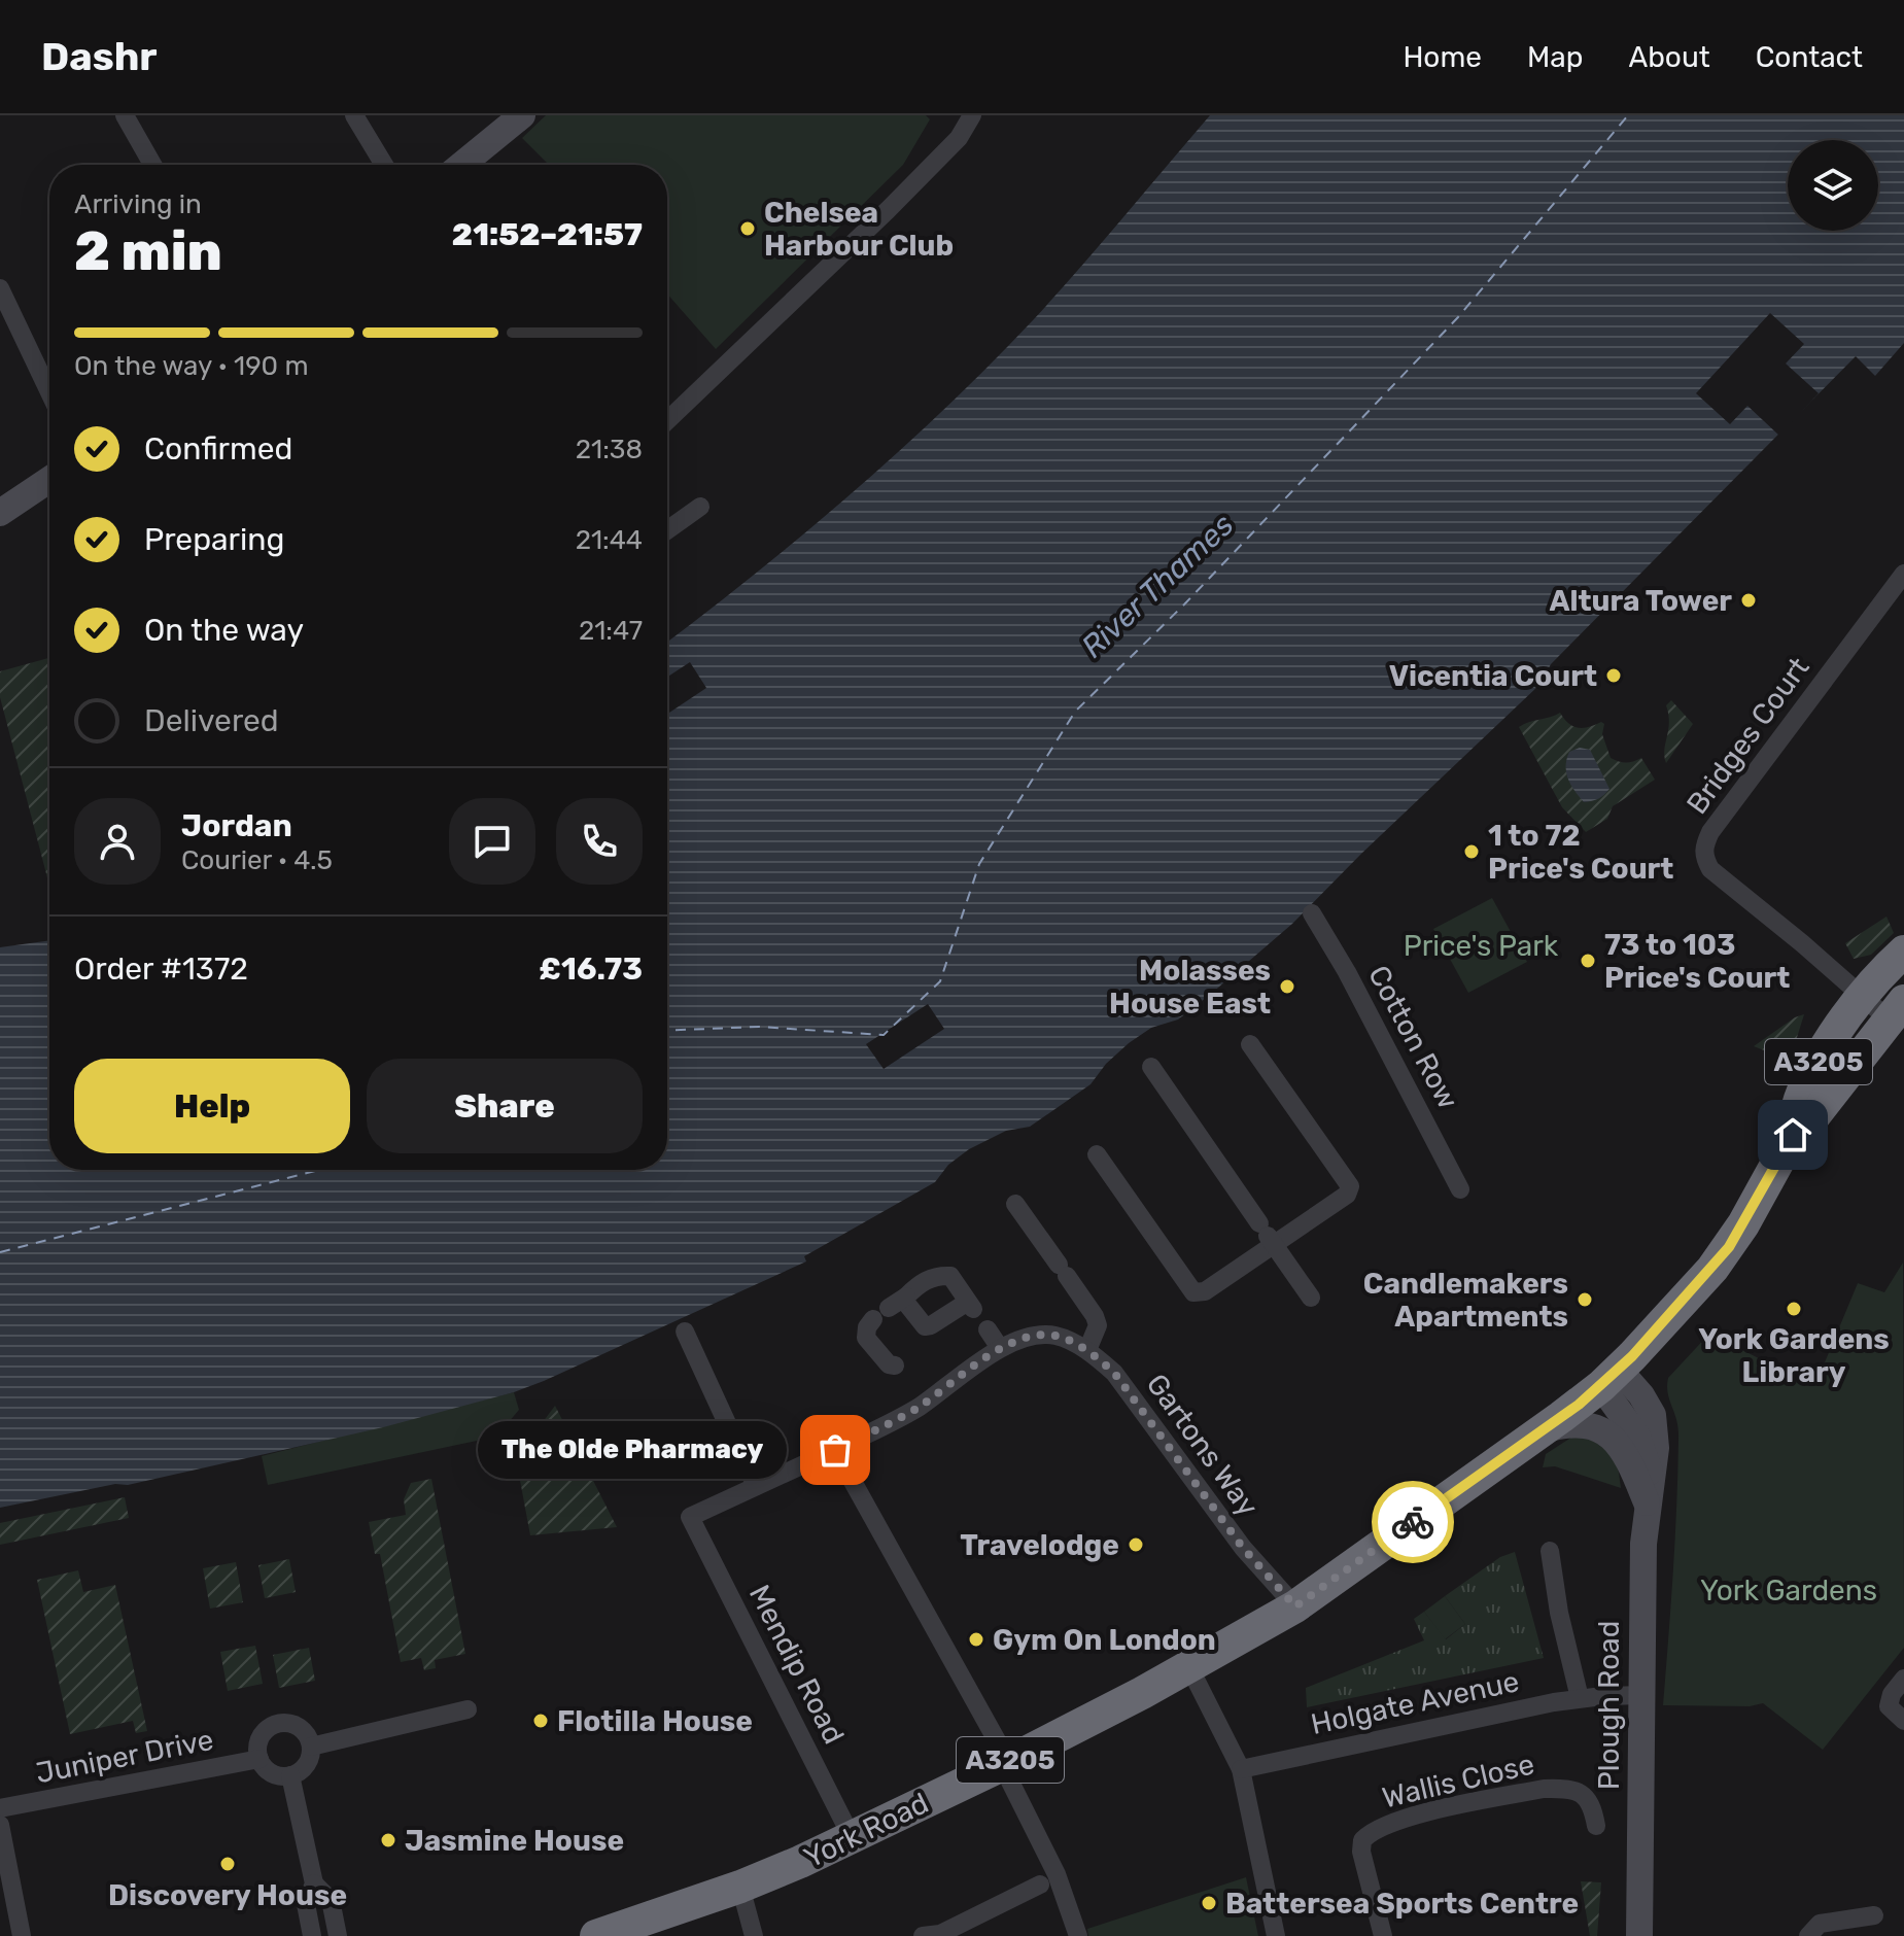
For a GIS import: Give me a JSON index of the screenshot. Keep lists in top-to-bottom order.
{
  "streets": {
    "highway": ["A3205", "York Road"],
    "street": [
      "Bridges Court",
      "Cotton Row",
      "Gartons Way",
      "Mendip Road",
      "Holgate Avenue",
      "Plough Road",
      "Juniper Drive",
      "Wallis Close"
    ]
  },
  "crossings": [
    ["Bridges Court", "York Road"],
    ["Gartons Way", "Mendip Road"],
    ["Gartons Way", "York Road"],
    ["Mendip Road", "York Road"],
    ["Holgate Avenue", "Plough Road"],
    ["Plough Road", "York Road"]
  ],
  "water": ["River Thames"],
  "parks": ["Price's Park", "York Gardens"],
  "places": [
    "Chelsea Harbour Club",
    "Altura Tower",
    "Vicentia Court",
    "1 to 72 Price's Court",
    "73 to 103 Price's Court",
    "Molasses House East",
    "Candlemakers Apartments",
    "York Gardens Library",
    "The Olde Pharmacy",
    "Travelodge",
    "Gym On London",
    "Flotilla House",
    "Jasmine House",
    "Discovery House",
    "Battersea Sports Centre"
  ],
  "page": {
    "header": "Dashr",
    "nav": [
      "Home",
      "Map",
      "About",
      "Contact"
    ],
    "heading": ["2 min", "Arriving in", "21:52–21:57"],
    "panel": [
      "Jordan",
      "Courier · 4.5",
      "Order #1372",
      "£16.73"
    ],
    "bar": "On the way · 190 m",
    "list": [
      ["Confirmed", "21:38"],
      ["Preparing", "21:44"],
      ["On the way", "21:47"],
      "Delivered"
    ],
    "buttons": ["Help", "Share"],
    "bubble": "The Olde Pharmacy"
  }
}
